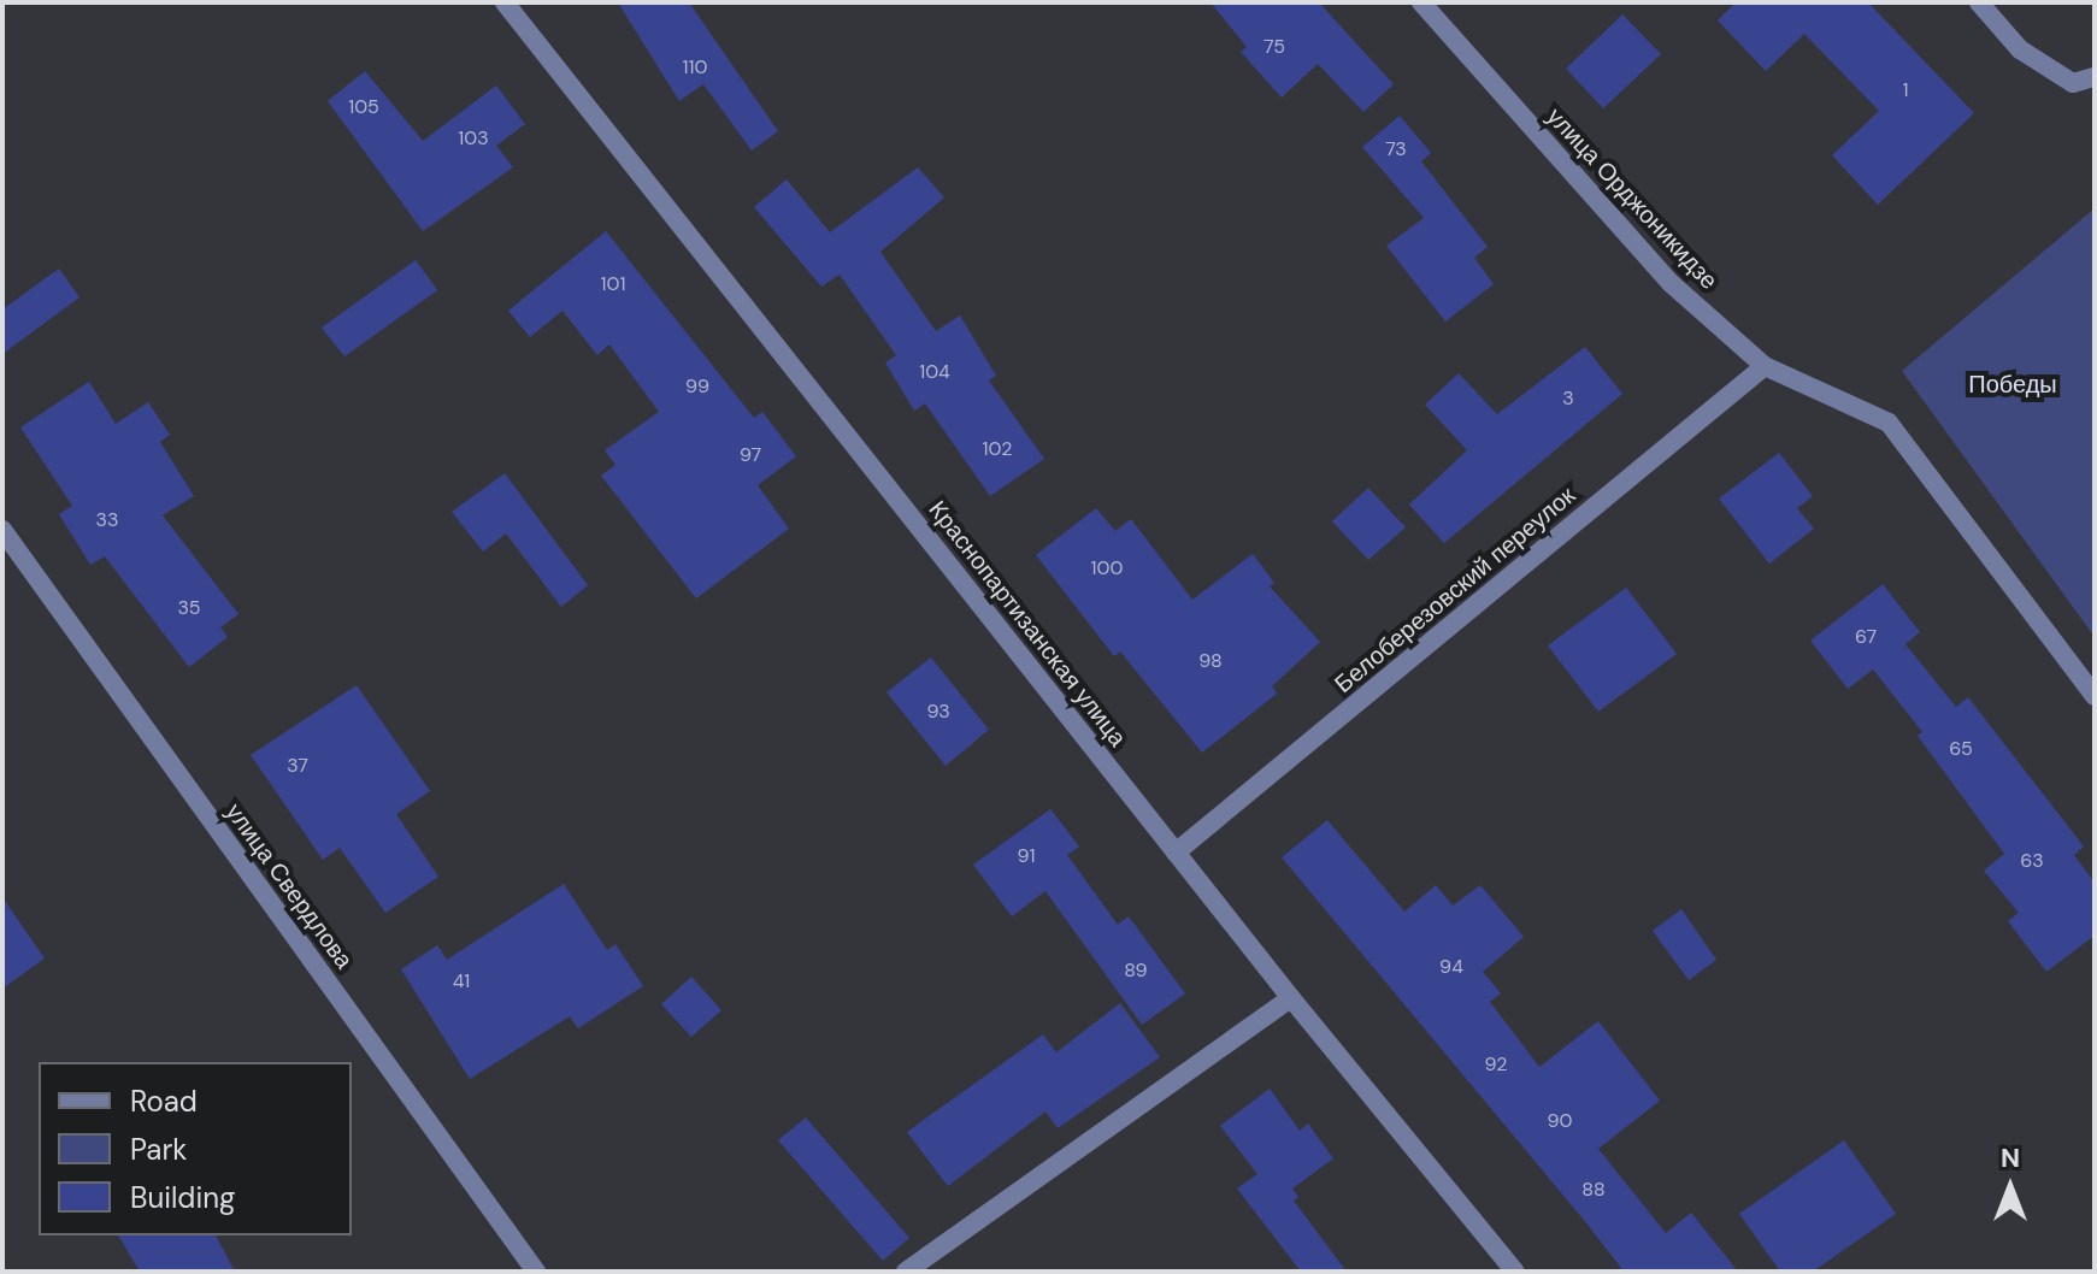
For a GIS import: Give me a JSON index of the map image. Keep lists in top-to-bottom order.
{
  "streets": {
    "street": [
      "улица Орджоникидзе",
      "Белоберезовский переулок",
      "Краснопартизанская улица",
      "улица Свердлова"
    ]
  },
  "crossings": [
    ["улица Орджоникидзе", "Белоберезовский переулок"],
    ["Белоберезовский переулок", "Краснопартизанская улица"]
  ],
  "parks": ["Победы"],
  "house_numbers": [
    "75",
    "110",
    "1",
    "105",
    "103",
    "73",
    "101",
    "104",
    "99",
    "3",
    "102",
    "97",
    "33",
    "100",
    "35",
    "67",
    "98",
    "93",
    "65",
    "37",
    "91",
    "63",
    "94",
    "89",
    "41",
    "92",
    "90",
    "88"
  ],
  "legend": ["Road", "Park", "Building"],
  "north": "top"
}
